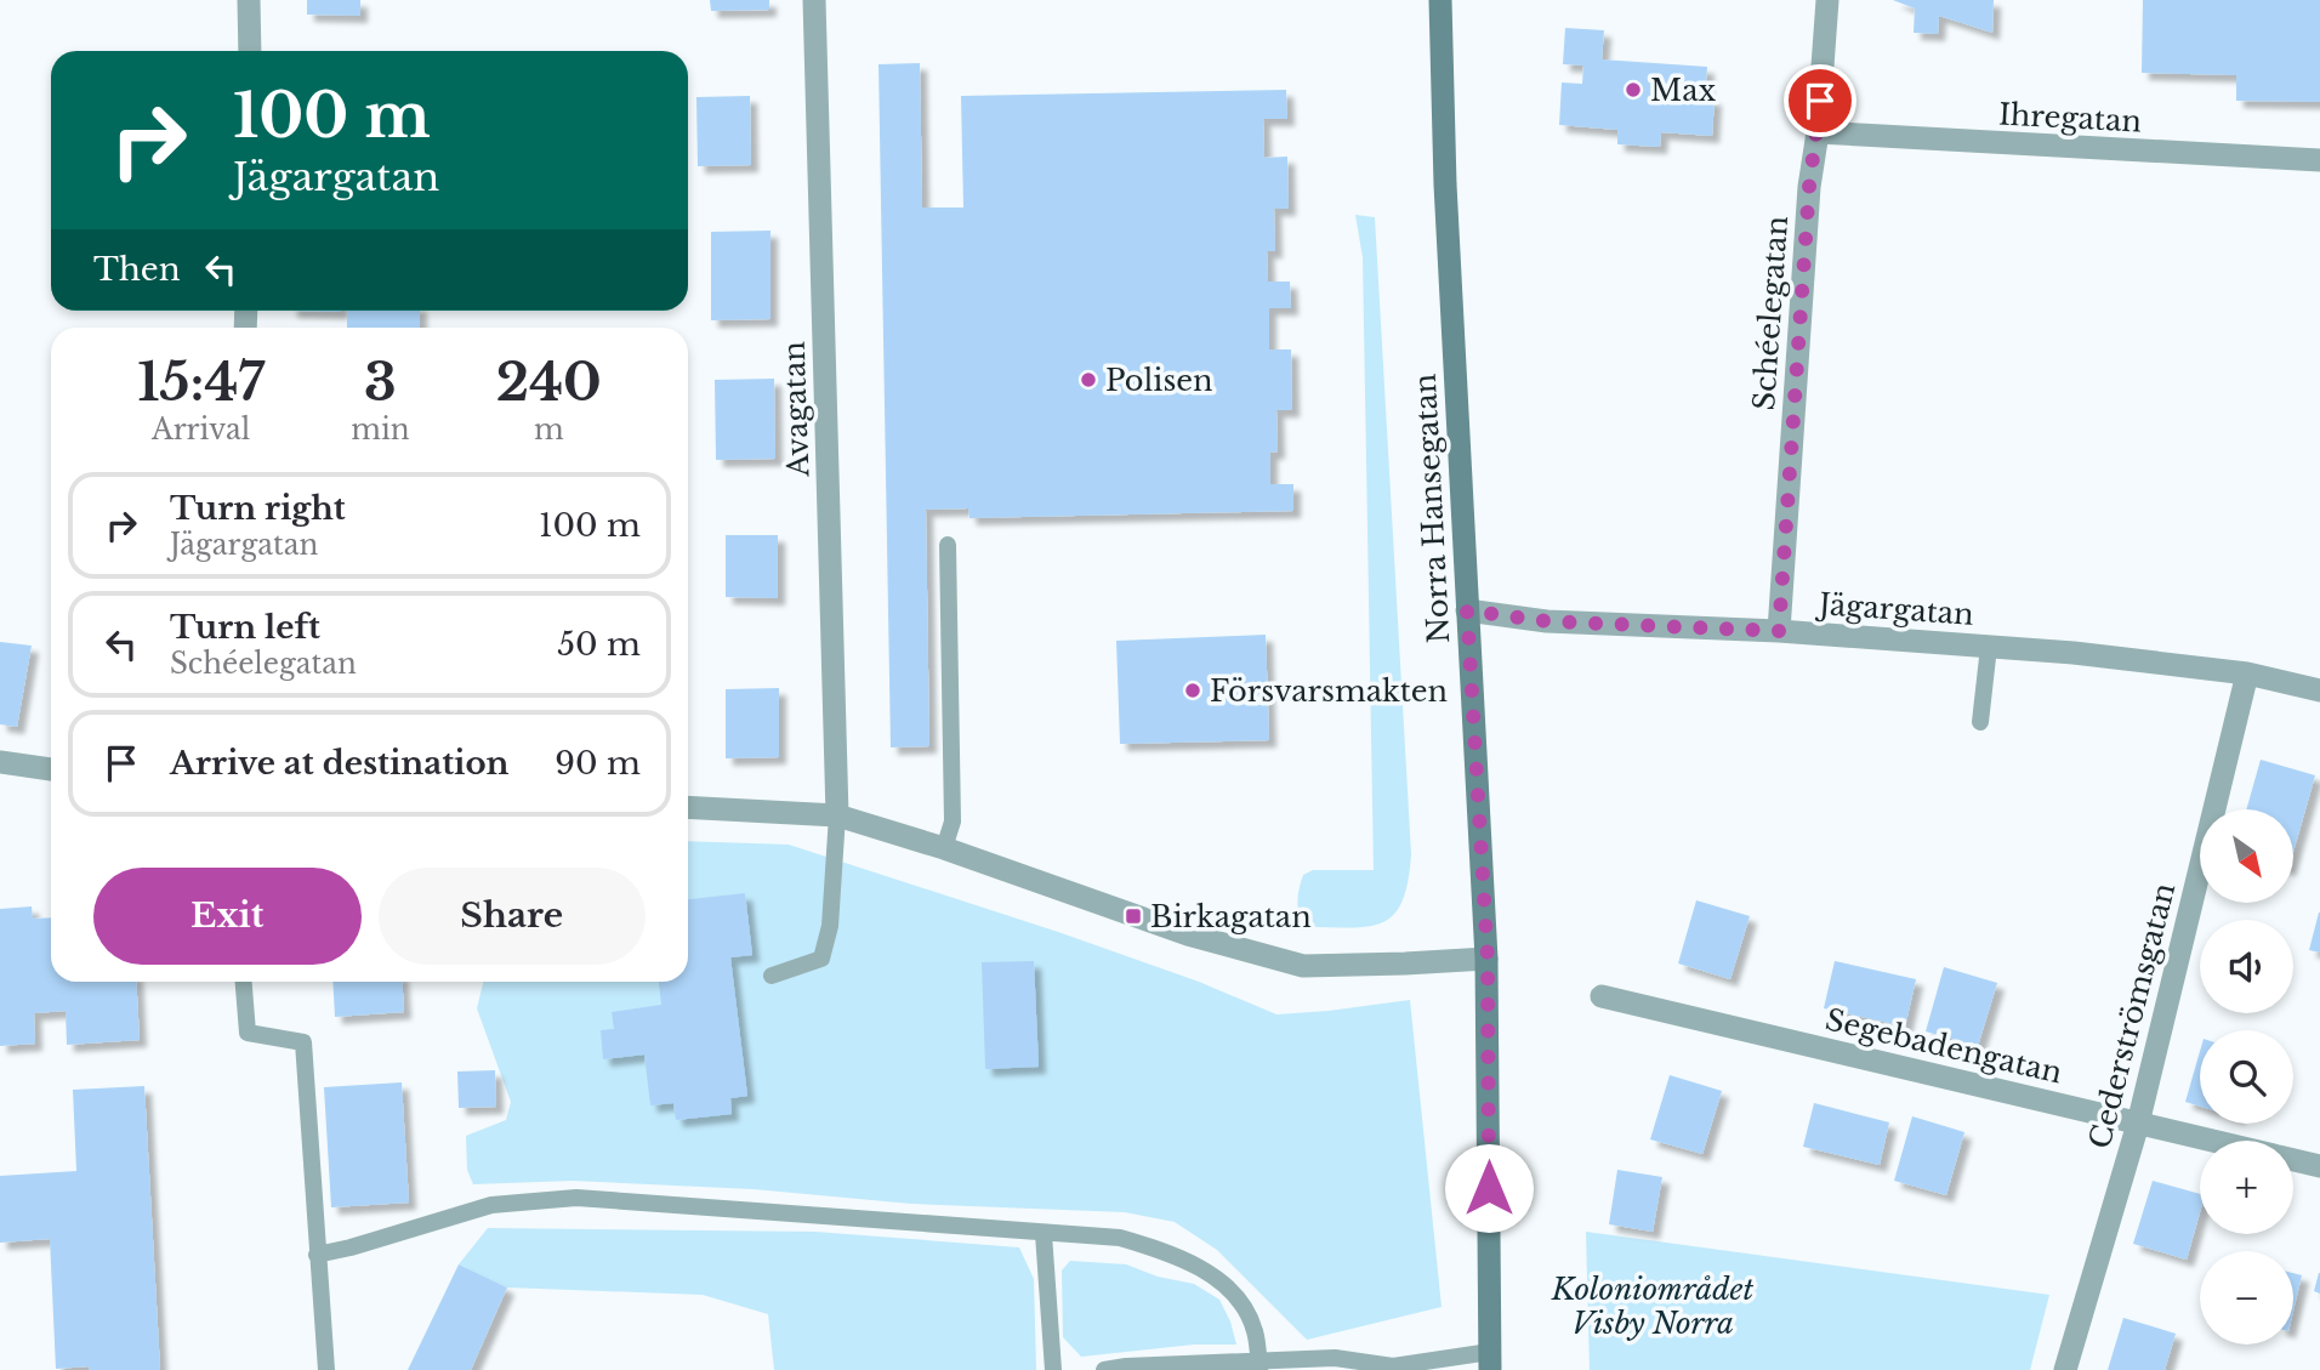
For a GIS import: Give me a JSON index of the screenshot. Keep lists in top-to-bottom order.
{
  "streets": {
    "main road": ["Norra Hansegatan"],
    "street": [
      "Ihregatan",
      "Schéelegatan",
      "Avagatan",
      "Jägargatan",
      "Cederströmsgatan",
      "Segebadengatan"
    ]
  },
  "crossings": [
    ["Ihregatan", "Schéelegatan"],
    ["Schéelegatan", "Jägargatan"],
    ["Norra Hansegatan", "Jägargatan"],
    ["Jägargatan", "Cederströmsgatan"],
    ["Cederströmsgatan", "Segebadengatan"]
  ],
  "parks": ["Koloniområdet Visby Norra"],
  "places": {
    "other": ["Max", "Polisen", "Försvarsmakten"],
    "transit": ["Birkagatan"]
  },
  "north": "bottom right",
  "page": {
    "turn": ["100 m", "Jägargatan"],
    "then": "Then",
    "eta": [
      "15:47",
      "Arrival",
      "3",
      "min",
      "240",
      "m"
    ],
    "list": [
      {
        "name": "Turn right",
        "note": "Jägargatan",
        "value": "100 m"
      },
      {
        "name": "Turn left",
        "note": "Schéelegatan",
        "value": "50 m"
      },
      {
        "name": "Arrive at destination",
        "value": "90 m"
      }
    ],
    "map_buttons": ["+", "−"],
    "buttons": ["Exit", "Share"]
  }
}
